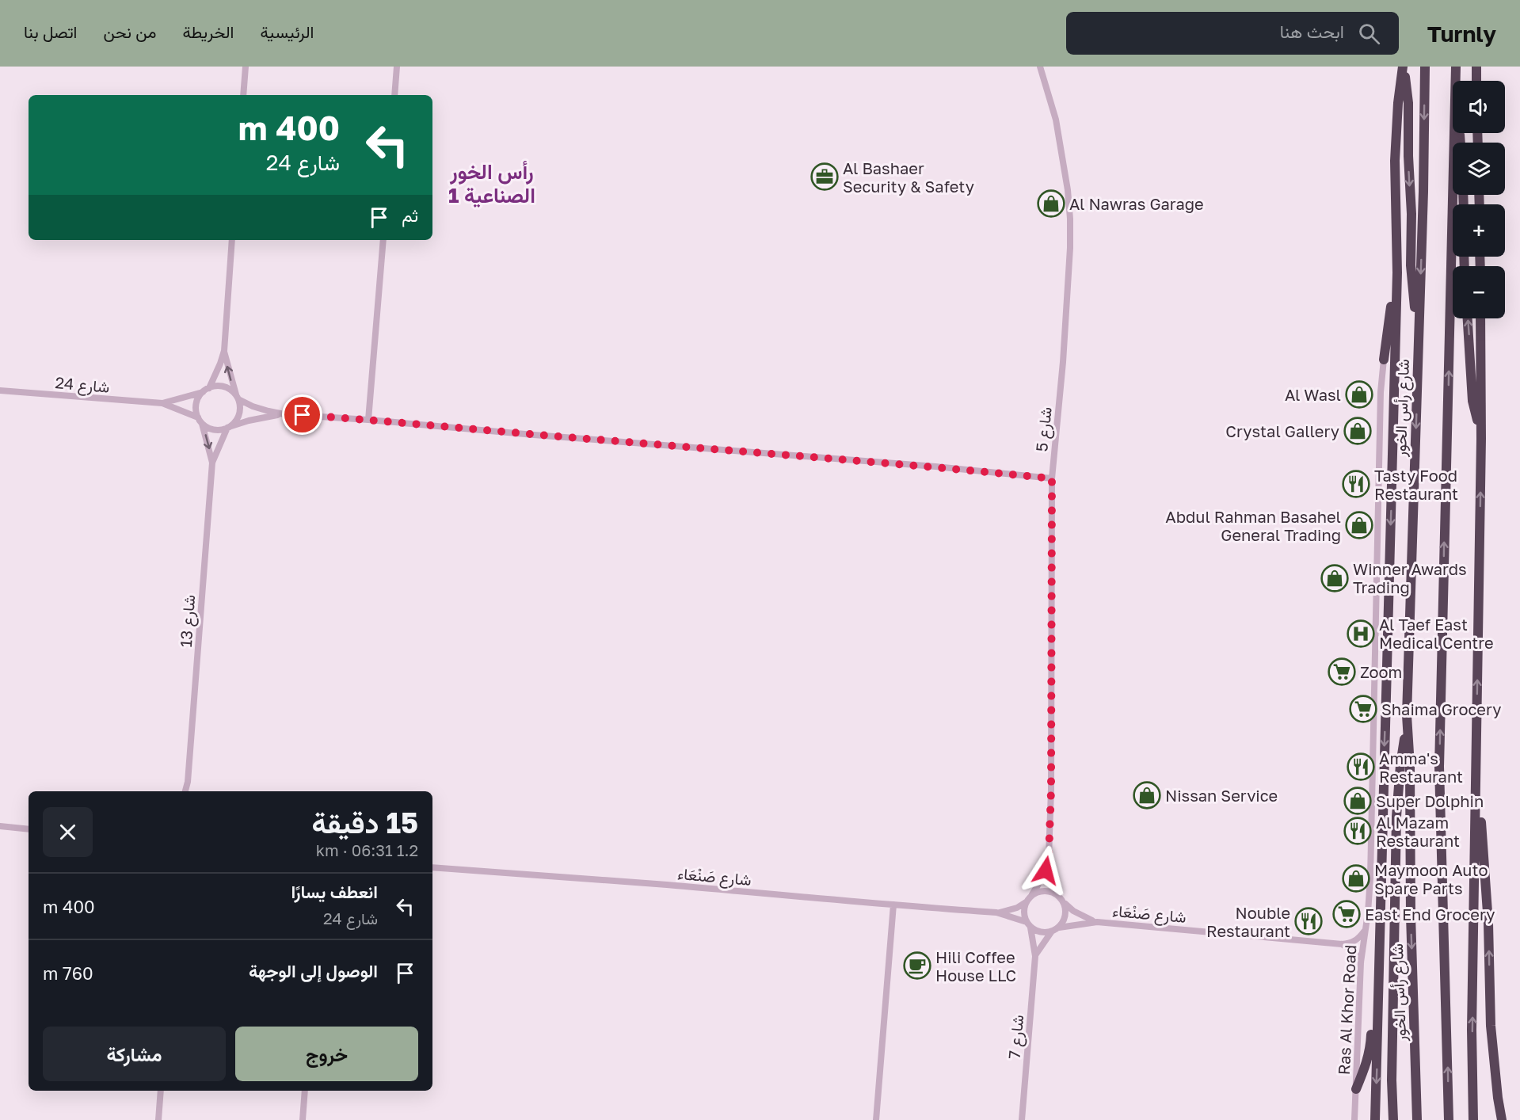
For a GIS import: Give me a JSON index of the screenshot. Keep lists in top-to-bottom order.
{
  "streets": {
    "highway": ["شارع رأس الخور"],
    "street": [
      "شارع 24",
      "شارع 5",
      "شارع 13",
      "شارع صَنْعَاء",
      "Ras Al Khor Road",
      "شارع 7"
    ]
  },
  "crossings": [
    ["شارع 24", "شارع 13"],
    ["شارع 5", "شارع صَنْعَاء"],
    ["شارع 5", "شارع 7"],
    ["شارع صَنْعَاء", "شارع 7"]
  ],
  "districts": ["رأس الخور الصناعية 1"],
  "places": {
    "office": ["Al Bashaer Security & Safety"],
    "shop": [
      "Al Nawras Garage",
      "Al Wasl",
      "Crystal Gallery",
      "Abdul Rahman Basahel General Trading",
      "Winner Awards Trading",
      "Nissan Service",
      "Super Dolphin",
      "Maymoon Auto Spare Parts"
    ],
    "restaurant": [
      "Tasty Food Restaurant",
      "Amma's Restaurant",
      "Al Mazam Restaurant",
      "Nouble Restaurant"
    ],
    "hospital": ["Al Taef East Medical Centre"],
    "supermarket": ["Zoom", "Shaima Grocery", "East End Grocery"],
    "cafe": ["Hili Coffee House LLC"]
  },
  "page": {
    "header": "Turnly",
    "search": "ابحث هنا",
    "nav": [
      "الرئيسية",
      "الخريطة",
      "من نحن",
      "اتصل بنا"
    ],
    "map_buttons": ["+", "−"],
    "turn": ["400 m", "شارع 24"],
    "then": "ثم",
    "heading": ["15 دقيقة", "1.2 km · 06:31"],
    "list": [
      {
        "name": "انعطف يسارًا",
        "note": "شارع 24",
        "value": "400 m"
      },
      {
        "name": "الوصول إلى الوجهة",
        "value": "760 m"
      }
    ],
    "buttons": ["خروج", "مشاركة"]
  }
}
